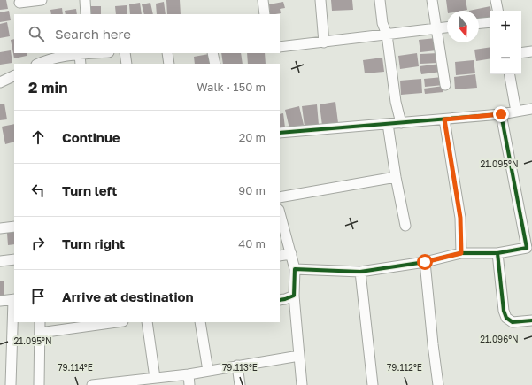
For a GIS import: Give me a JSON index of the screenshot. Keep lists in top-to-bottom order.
{
  "north": "bottom",
  "page": {
    "map_buttons": ["+", "−"],
    "search": "Search here",
    "heading": ["2 min", "Walk · 150 m"],
    "list": [
      ["Continue", "20 m"],
      ["Turn left", "90 m"],
      ["Turn right", "40 m"],
      "Arrive at destination"
    ]
  },
  "coordinates": [
    "21.095°N",
    "21.096°N",
    "79.114°E",
    "79.113°E",
    "79.112°E"
  ]
}
